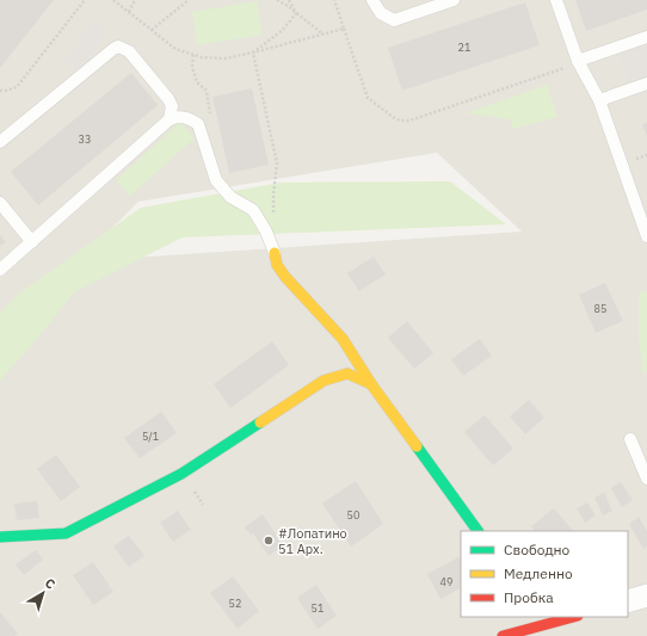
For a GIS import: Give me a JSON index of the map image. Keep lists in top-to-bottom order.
{
  "places": ["#Лопатино 51 Арх."],
  "house_numbers": [
    "21",
    "33",
    "85",
    "5/1",
    "50",
    "49",
    "52",
    "51"
  ],
  "legend": ["Свободно", "Медленно", "Пробка"],
  "north": "top right"
}
